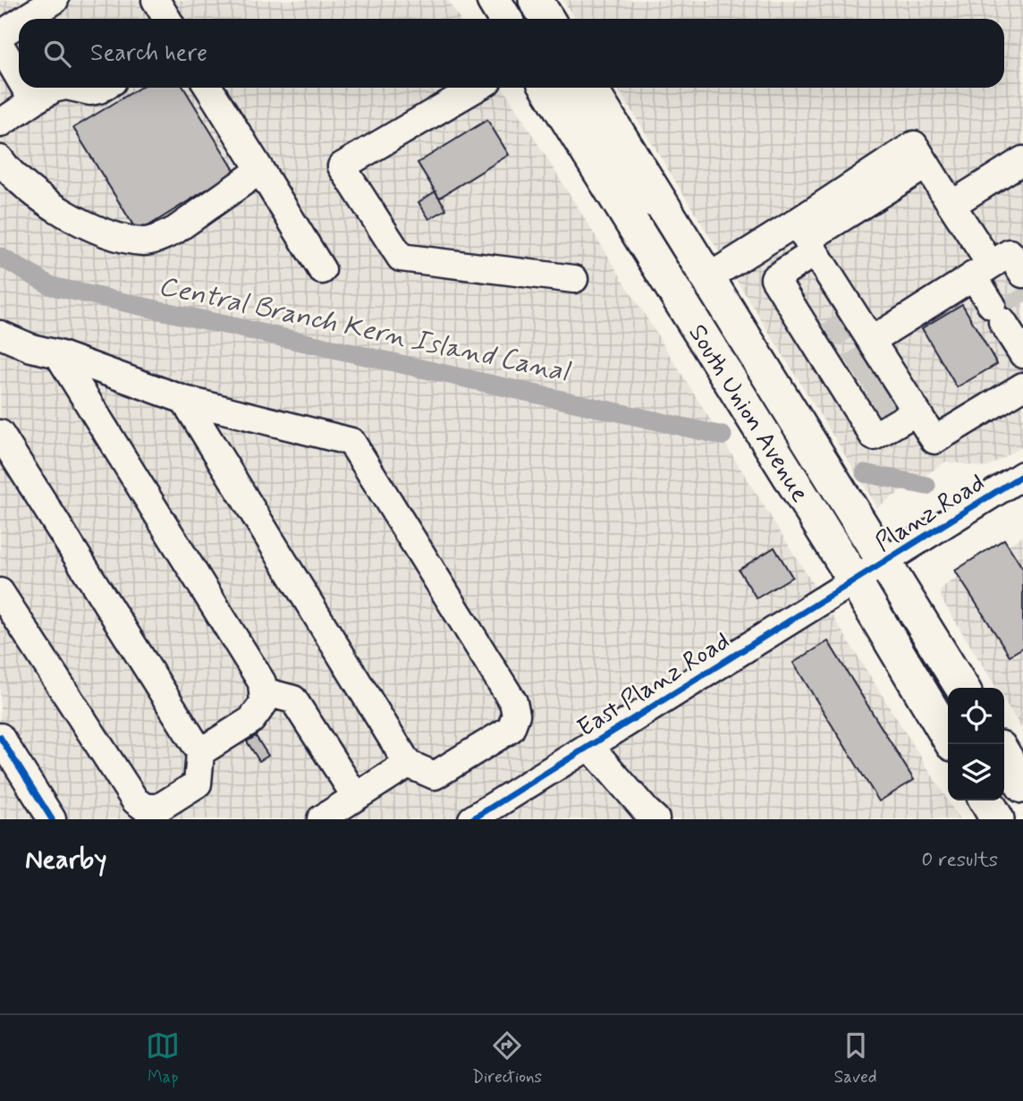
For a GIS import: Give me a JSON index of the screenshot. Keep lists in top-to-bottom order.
{
  "streets": {
    "main road": ["South Union Avenue"],
    "street": ["Planz Road", "East Planz Road"]
  },
  "crossings": [
    ["South Union Avenue", "Planz Road"],
    ["South Union Avenue", "East Planz Road"],
    ["Planz Road", "East Planz Road"]
  ],
  "water": ["Central Branch Kern Island Canal"],
  "page": {
    "search": "Search here",
    "heading": ["Nearby", "0 results"],
    "nav": ["Map", "Directions", "Saved"]
  }
}
